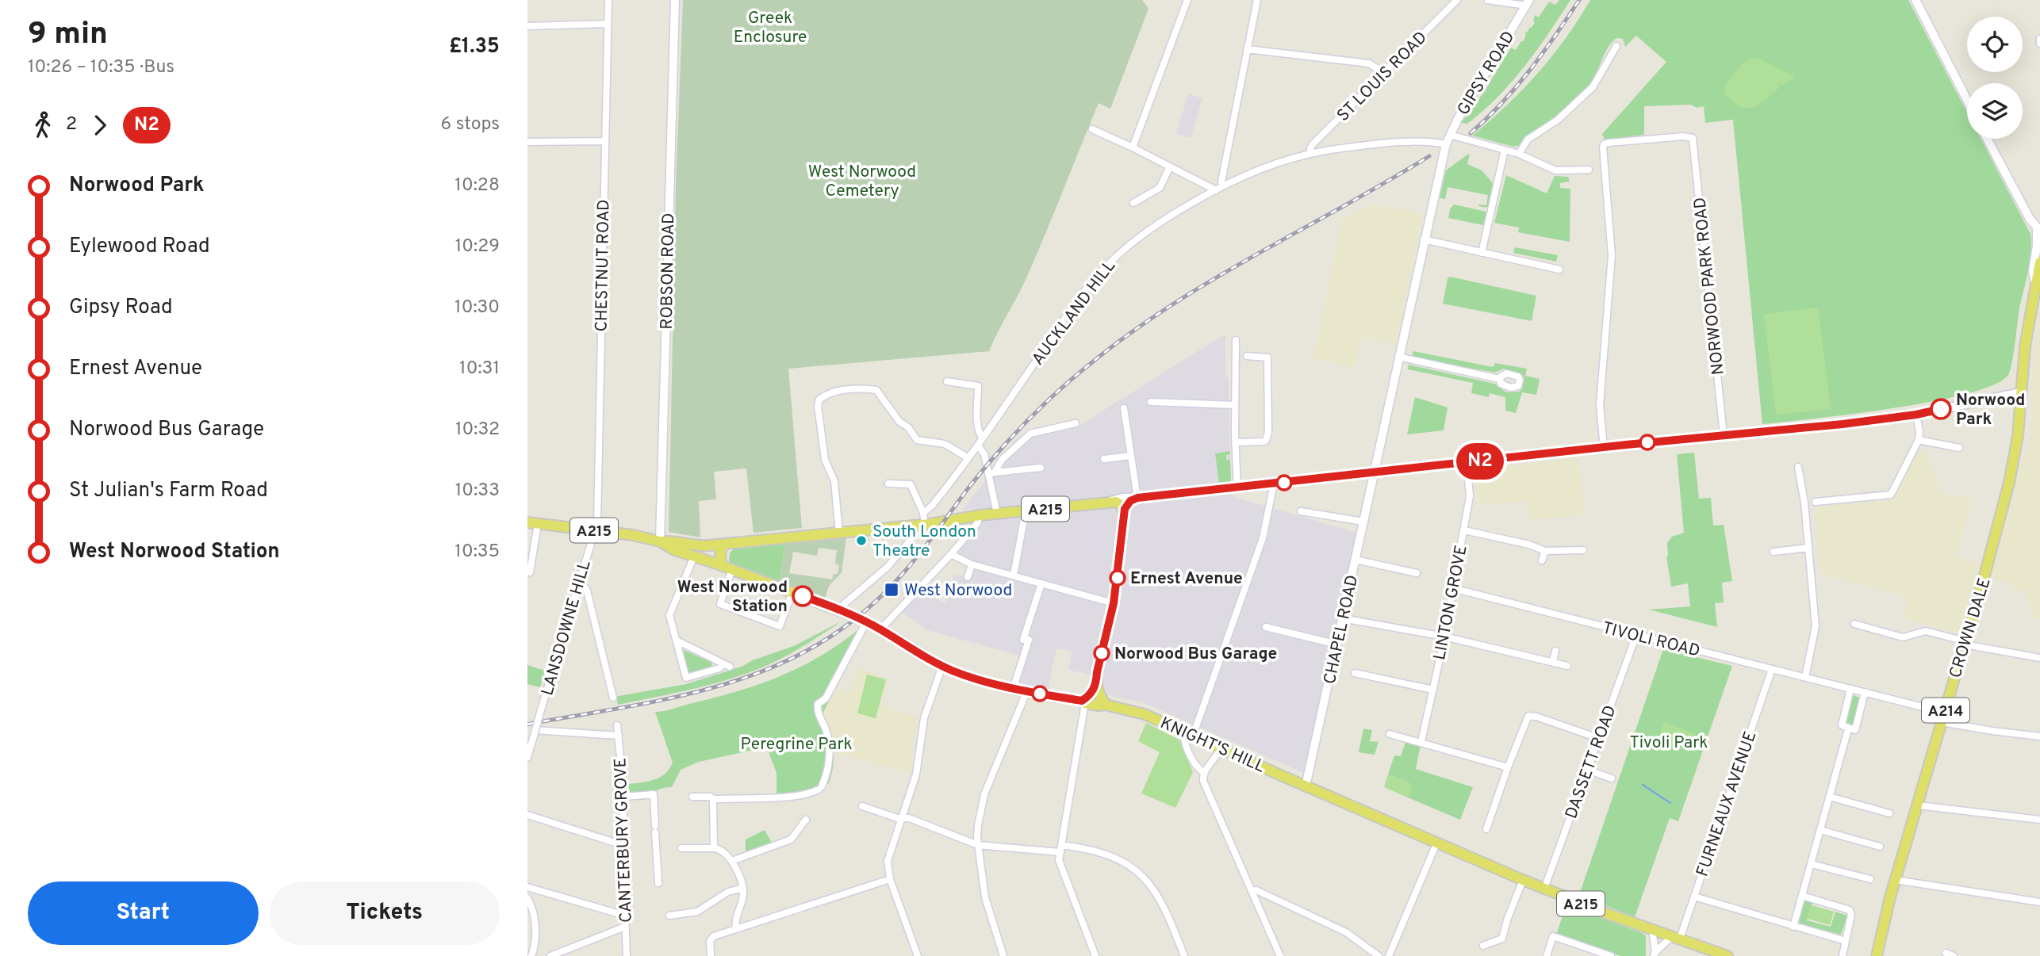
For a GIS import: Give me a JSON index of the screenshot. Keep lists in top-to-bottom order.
{
  "streets": {
    "main road": [
      "A215",
      "CROWN DALE",
      "A214",
      "KNIGHT'S HILL"
    ],
    "street": [
      "GIPSY ROAD",
      "ST LOUIS ROAD",
      "CHESTNUT ROAD",
      "ROBSON ROAD",
      "NORWOOD PARK ROAD",
      "AUCKLAND HILL",
      "LINTON GROVE",
      "LANSDOWNE HILL",
      "CHAPEL ROAD",
      "TIVOLI ROAD",
      "DASSETT ROAD",
      "FURNEAUX AVENUE",
      "CANTERBURY GROVE"
    ]
  },
  "crossings": [
    ["GIPSY ROAD", "AUCKLAND HILL"],
    ["GIPSY ROAD", "CHAPEL ROAD"],
    ["ST LOUIS ROAD", "AUCKLAND HILL"],
    ["CHESTNUT ROAD", "A215"],
    ["CHESTNUT ROAD", "LANSDOWNE HILL"],
    ["ROBSON ROAD", "A215"],
    ["A215", "LANSDOWNE HILL"],
    ["A215", "KNIGHT'S HILL"],
    ["LINTON GROVE", "TIVOLI ROAD"],
    ["CROWN DALE", "TIVOLI ROAD"],
    ["CROWN DALE", "A214"],
    ["CHAPEL ROAD", "KNIGHT'S HILL"],
    ["TIVOLI ROAD", "DASSETT ROAD"],
    ["TIVOLI ROAD", "FURNEAUX AVENUE"],
    ["KNIGHT'S HILL", "DASSETT ROAD"],
    ["KNIGHT'S HILL", "FURNEAUX AVENUE"]
  ],
  "parks": [
    "Greek Enclosure",
    "West Norwood Cemetery",
    "Tivoli Park",
    "Peregrine Park"
  ],
  "places": {
    "other": [
      "Norwood Park",
      "South London Theatre",
      "Ernest Avenue",
      "West Norwood Station",
      "Norwood Bus Garage"
    ],
    "transit": ["West Norwood"]
  },
  "lines": ["bus line N2"],
  "page": {
    "heading": ["9 min", "10:26 – 10:35 · Bus", "£1.35"],
    "on_map": "N2",
    "legs": ["2", "N2", "6 stops"],
    "list": [
      {
        "name": "Norwood Park",
        "value": "10:28"
      },
      {
        "name": "Eylewood Road",
        "value": "10:29"
      },
      {
        "name": "Gipsy Road",
        "value": "10:30"
      },
      {
        "name": "Ernest Avenue",
        "value": "10:31"
      },
      {
        "name": "Norwood Bus Garage",
        "value": "10:32"
      },
      {
        "name": "St Julian's Farm Road",
        "value": "10:33"
      },
      {
        "name": "West Norwood Station",
        "value": "10:35"
      }
    ],
    "buttons": ["Start", "Tickets"]
  }
}
